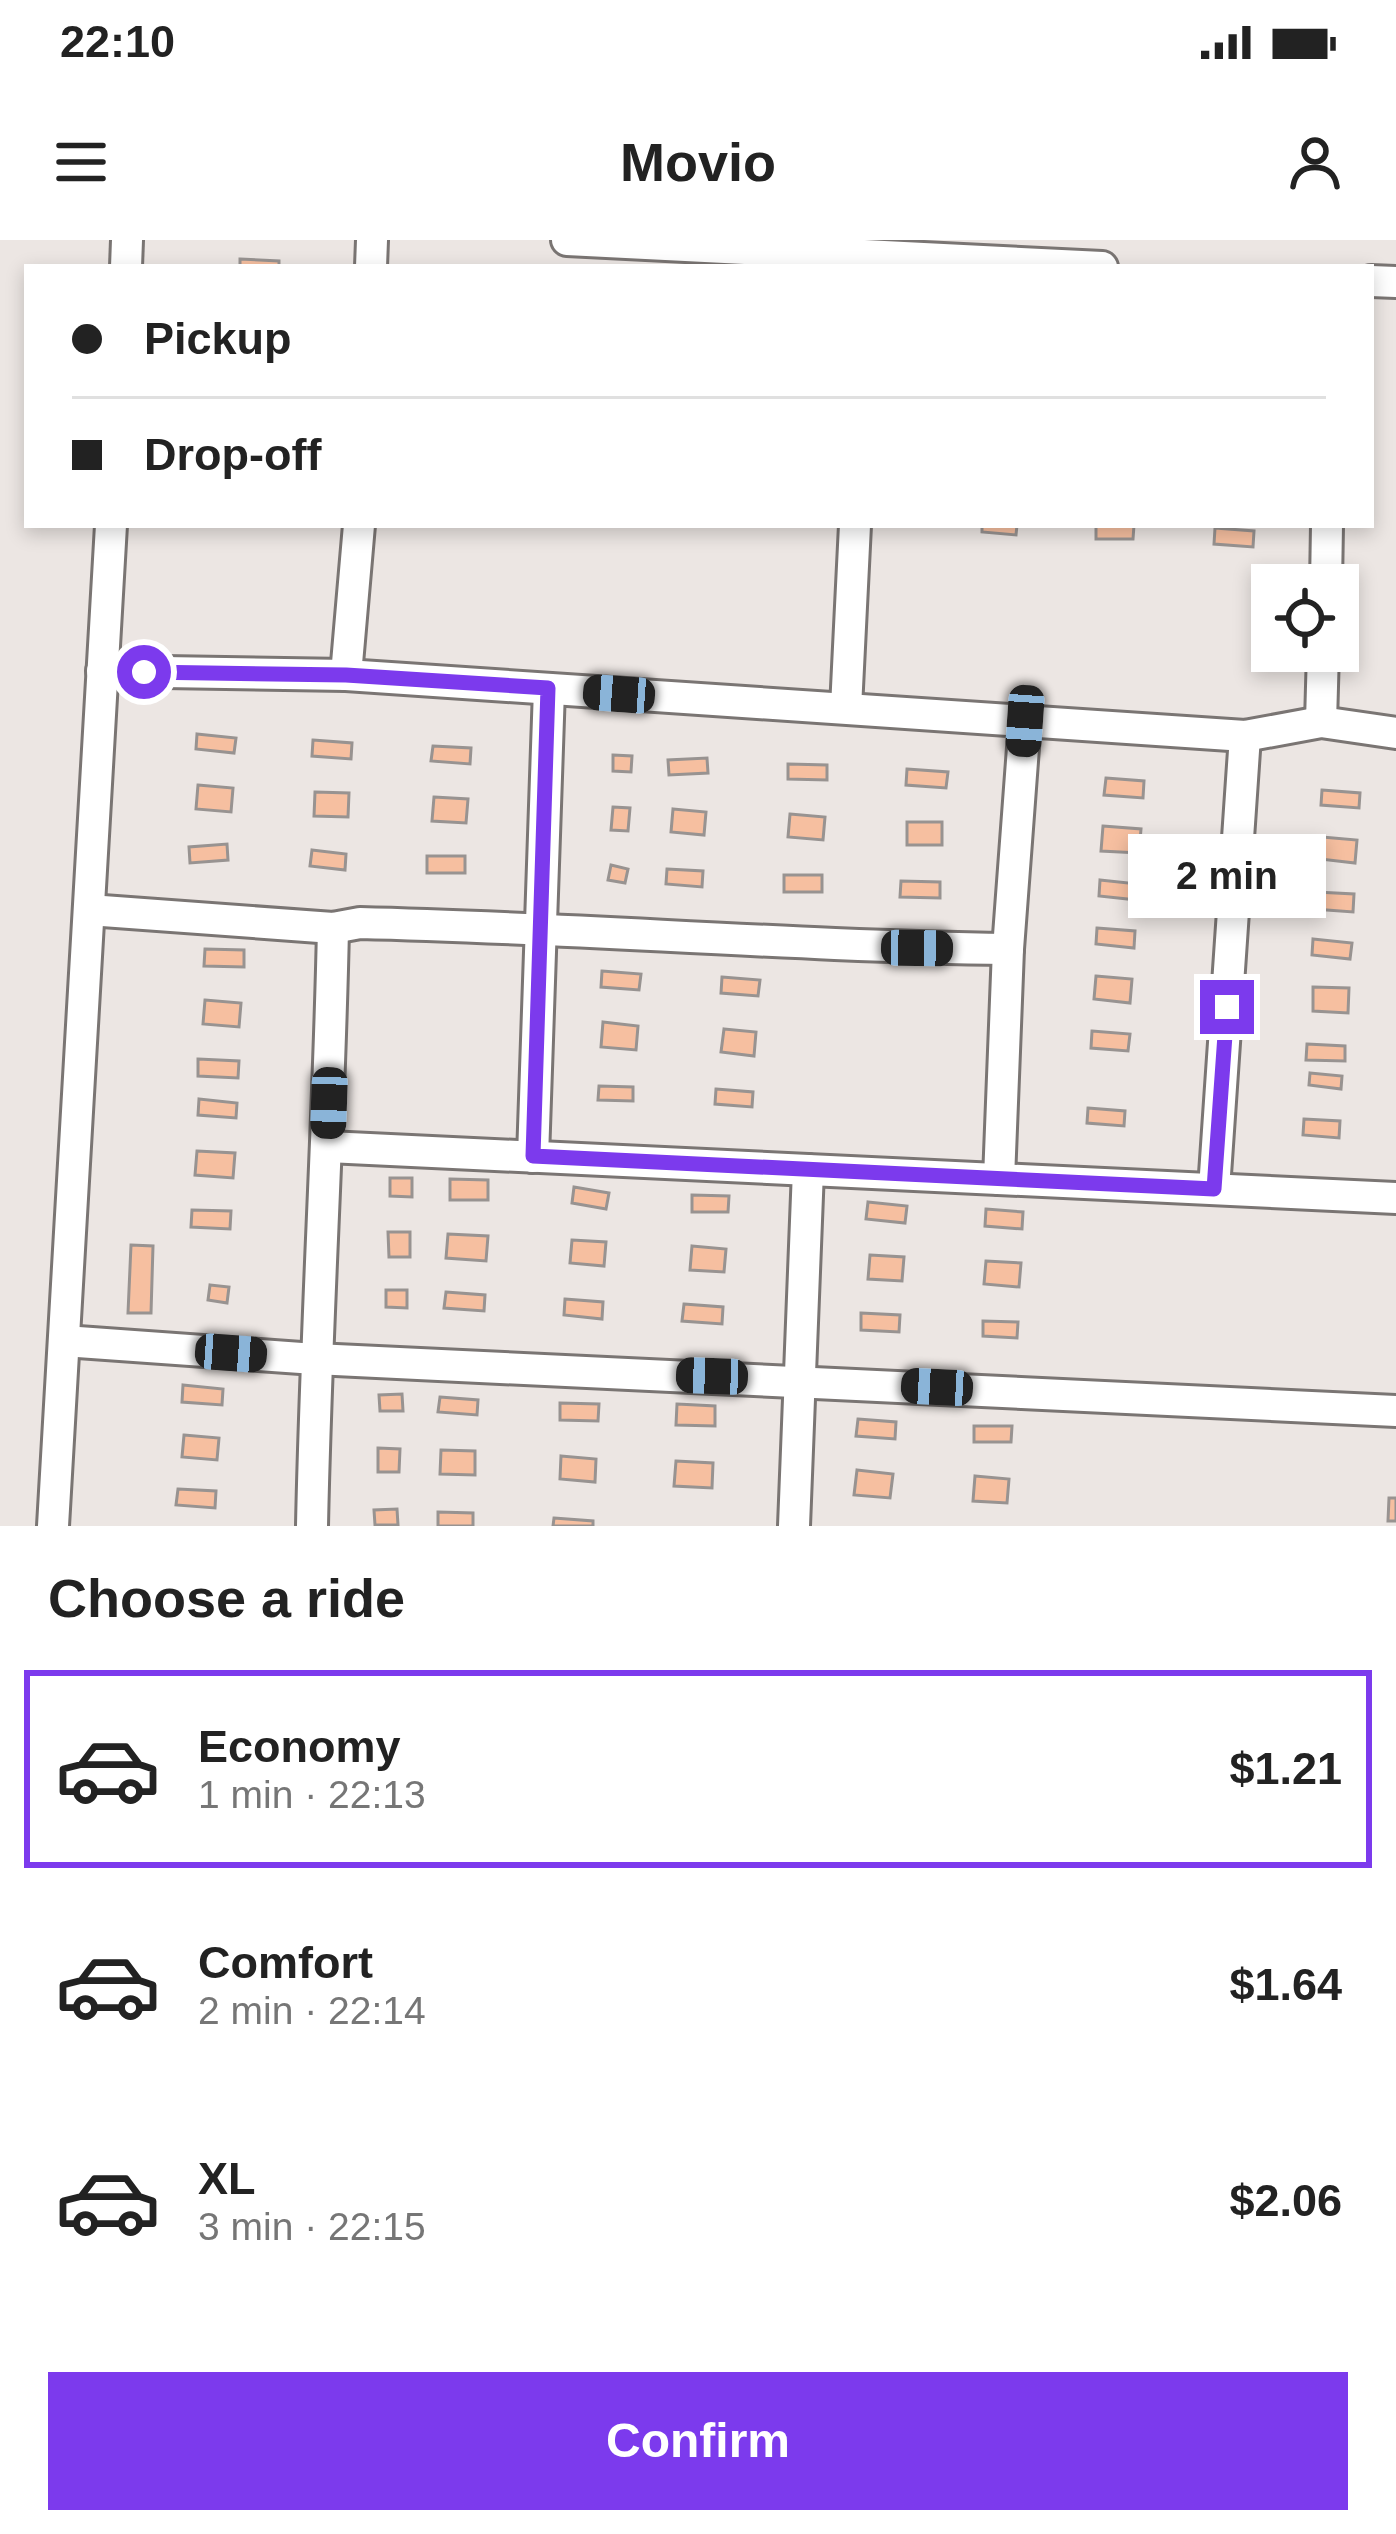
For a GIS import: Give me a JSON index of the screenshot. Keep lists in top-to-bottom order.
{
  "page": {
    "status": "22:10",
    "header": "Movio",
    "banner": ["Pickup", "Drop-off"],
    "bubble": "2 min",
    "heading": "Choose a ride",
    "list": [
      {
        "name": "Economy",
        "note": "1 min · 22:13",
        "value": "$1.21"
      },
      {
        "name": "Comfort",
        "note": "2 min · 22:14",
        "value": "$1.64"
      },
      {
        "name": "XL",
        "note": "3 min · 22:15",
        "value": "$2.06"
      }
    ],
    "buttons": "Confirm"
  }
}
